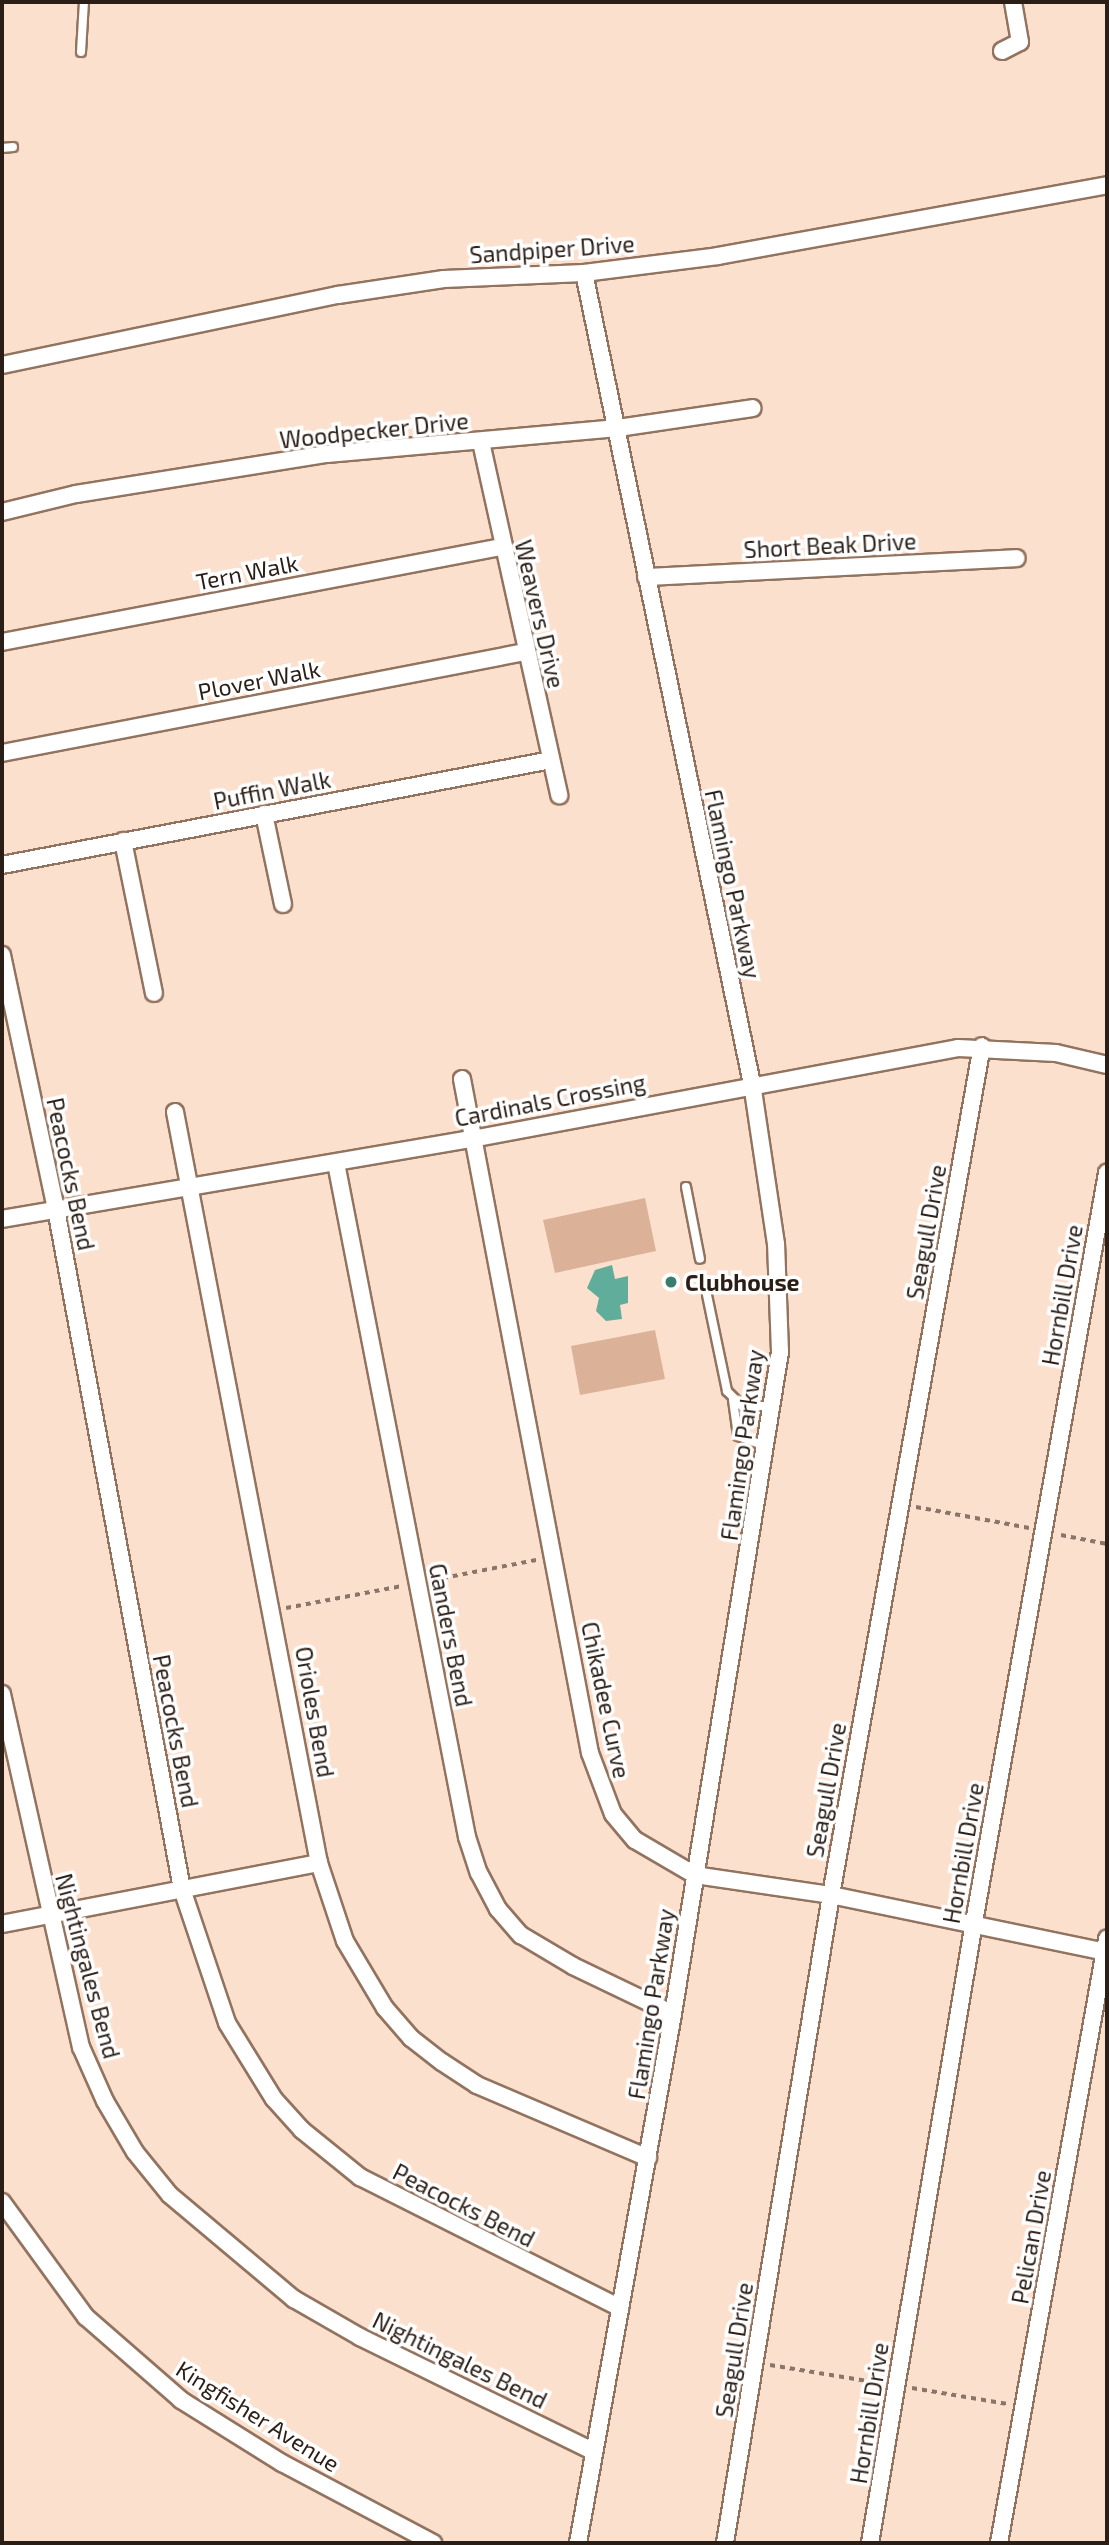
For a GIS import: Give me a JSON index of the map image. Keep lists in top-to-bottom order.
{
  "streets": {
    "street": [
      "Sandpiper Drive",
      "Woodpecker Drive",
      "Short Beak Drive",
      "Tern Walk",
      "Weavers Drive",
      "Plover Walk",
      "Puffin Walk",
      "Flamingo Parkway",
      "Cardinals Crossing",
      "Peacocks Bend",
      "Seagull Drive",
      "Hornbill Drive",
      "Ganders Bend",
      "Chikadee Curve",
      "Orioles Bend",
      "Nightingales Bend",
      "Pelican Drive",
      "Kingfisher Avenue"
    ]
  },
  "crossings": [
    ["Sandpiper Drive", "Flamingo Parkway"],
    ["Woodpecker Drive", "Weavers Drive"],
    ["Woodpecker Drive", "Flamingo Parkway"],
    ["Short Beak Drive", "Flamingo Parkway"],
    ["Tern Walk", "Weavers Drive"],
    ["Weavers Drive", "Plover Walk"],
    ["Weavers Drive", "Puffin Walk"],
    ["Flamingo Parkway", "Cardinals Crossing"],
    ["Flamingo Parkway", "Peacocks Bend"],
    ["Flamingo Parkway", "Ganders Bend"],
    ["Flamingo Parkway", "Chikadee Curve"],
    ["Flamingo Parkway", "Orioles Bend"],
    ["Flamingo Parkway", "Nightingales Bend"],
    ["Cardinals Crossing", "Peacocks Bend"],
    ["Cardinals Crossing", "Seagull Drive"],
    ["Cardinals Crossing", "Ganders Bend"],
    ["Cardinals Crossing", "Chikadee Curve"],
    ["Cardinals Crossing", "Orioles Bend"],
    ["Seagull Drive", "Chikadee Curve"],
    ["Hornbill Drive", "Chikadee Curve"],
    ["Chikadee Curve", "Pelican Drive"]
  ],
  "places": ["Clubhouse"]
}
